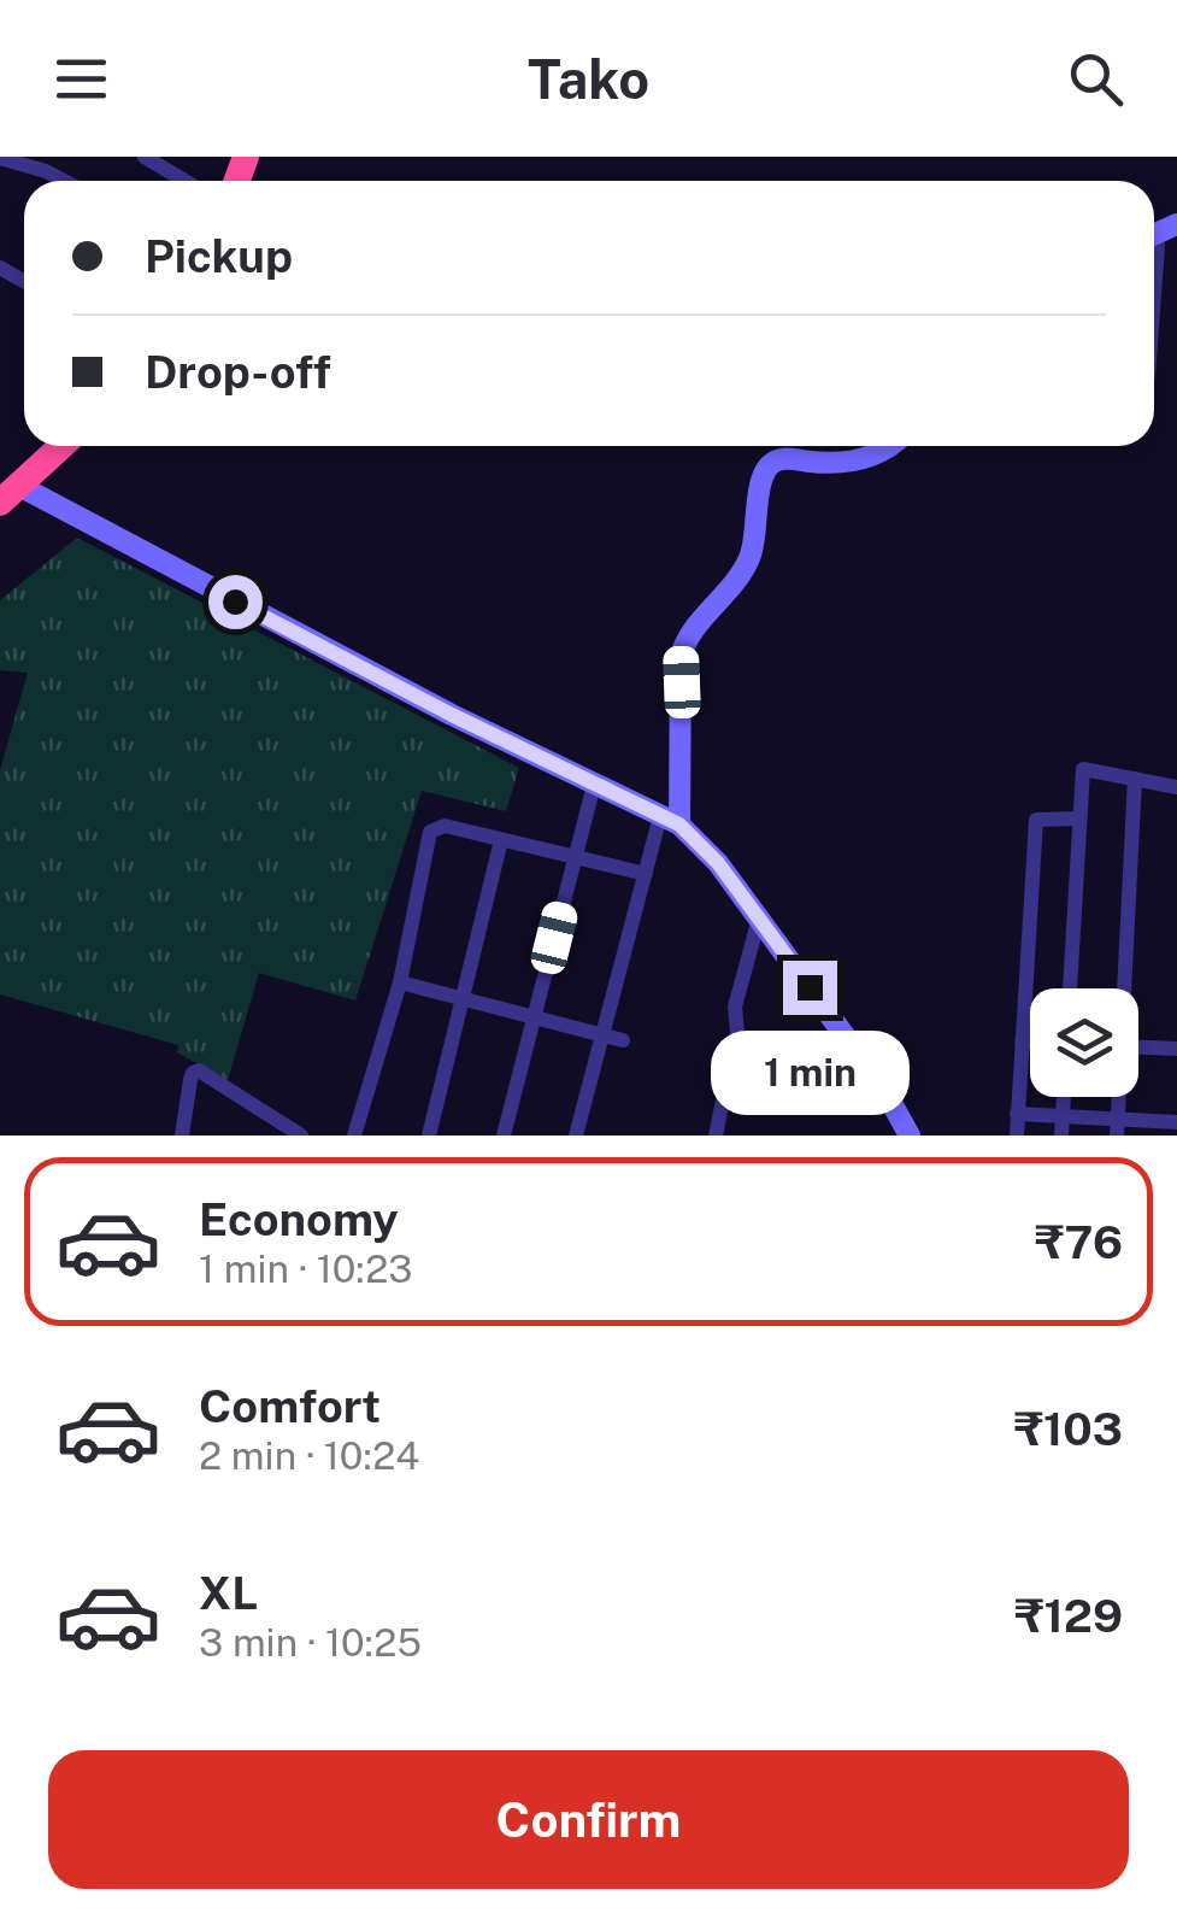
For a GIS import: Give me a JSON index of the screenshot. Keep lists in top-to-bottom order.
{
  "page": {
    "header": "Tako",
    "banner": ["Pickup", "Drop-off"],
    "bubble": "1 min",
    "list": [
      {
        "name": "Economy",
        "note": "1 min · 10:23",
        "value": "₹76"
      },
      {
        "name": "Comfort",
        "note": "2 min · 10:24",
        "value": "₹103"
      },
      {
        "name": "XL",
        "note": "3 min · 10:25",
        "value": "₹129"
      }
    ],
    "buttons": "Confirm"
  }
}
